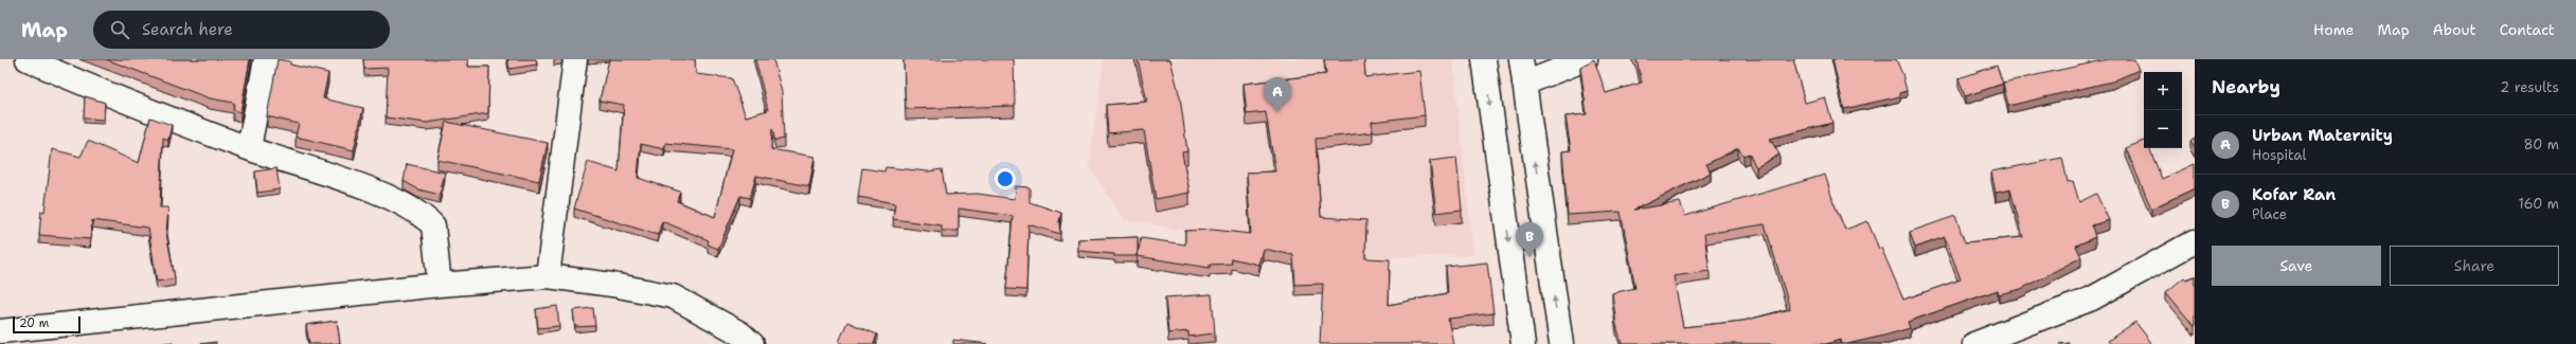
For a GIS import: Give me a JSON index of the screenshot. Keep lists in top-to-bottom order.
{
  "scale_bar": "20 m",
  "page": {
    "header": "Map",
    "search": "Search here",
    "nav": [
      "Home",
      "Map",
      "About",
      "Contact"
    ],
    "heading": ["Nearby", "2 results"],
    "map_buttons": ["+", "−"],
    "pins": ["A", "B"],
    "list": [
      {
        "mark": "A",
        "name": "Urban Maternity",
        "note": "Hospital",
        "value": "80 m"
      },
      {
        "mark": "B",
        "name": "Kofar Ran",
        "note": "Place",
        "value": "160 m"
      }
    ],
    "buttons": ["Save", "Share"],
    "scale": "20 m"
  }
}
